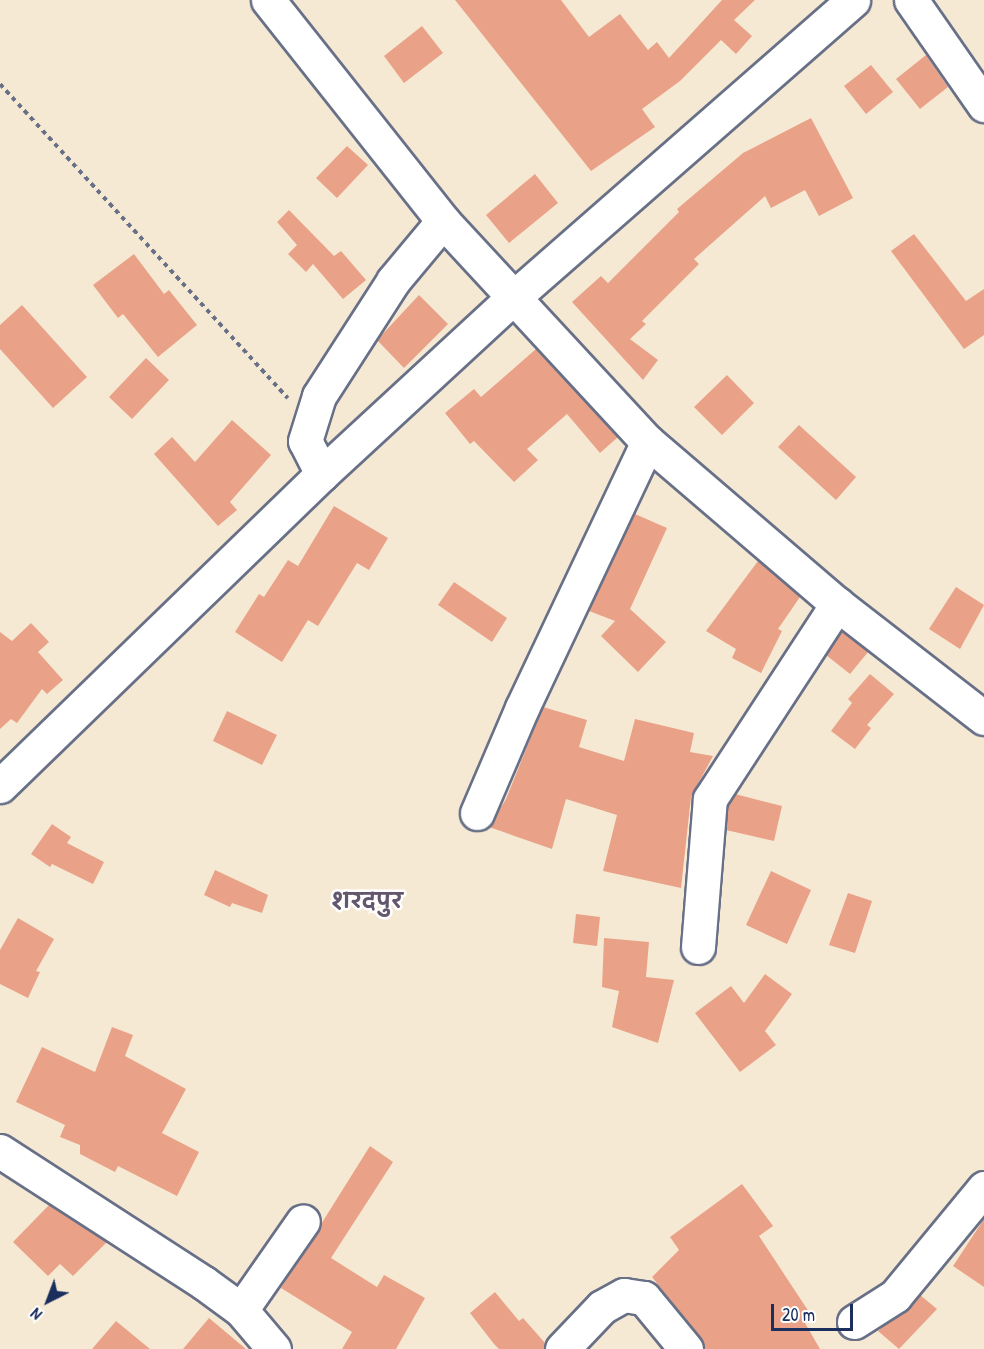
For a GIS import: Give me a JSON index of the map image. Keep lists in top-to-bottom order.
{
  "districts": ["शरदपुर"],
  "scale_bar": "20 m",
  "north": "bottom left"
}
